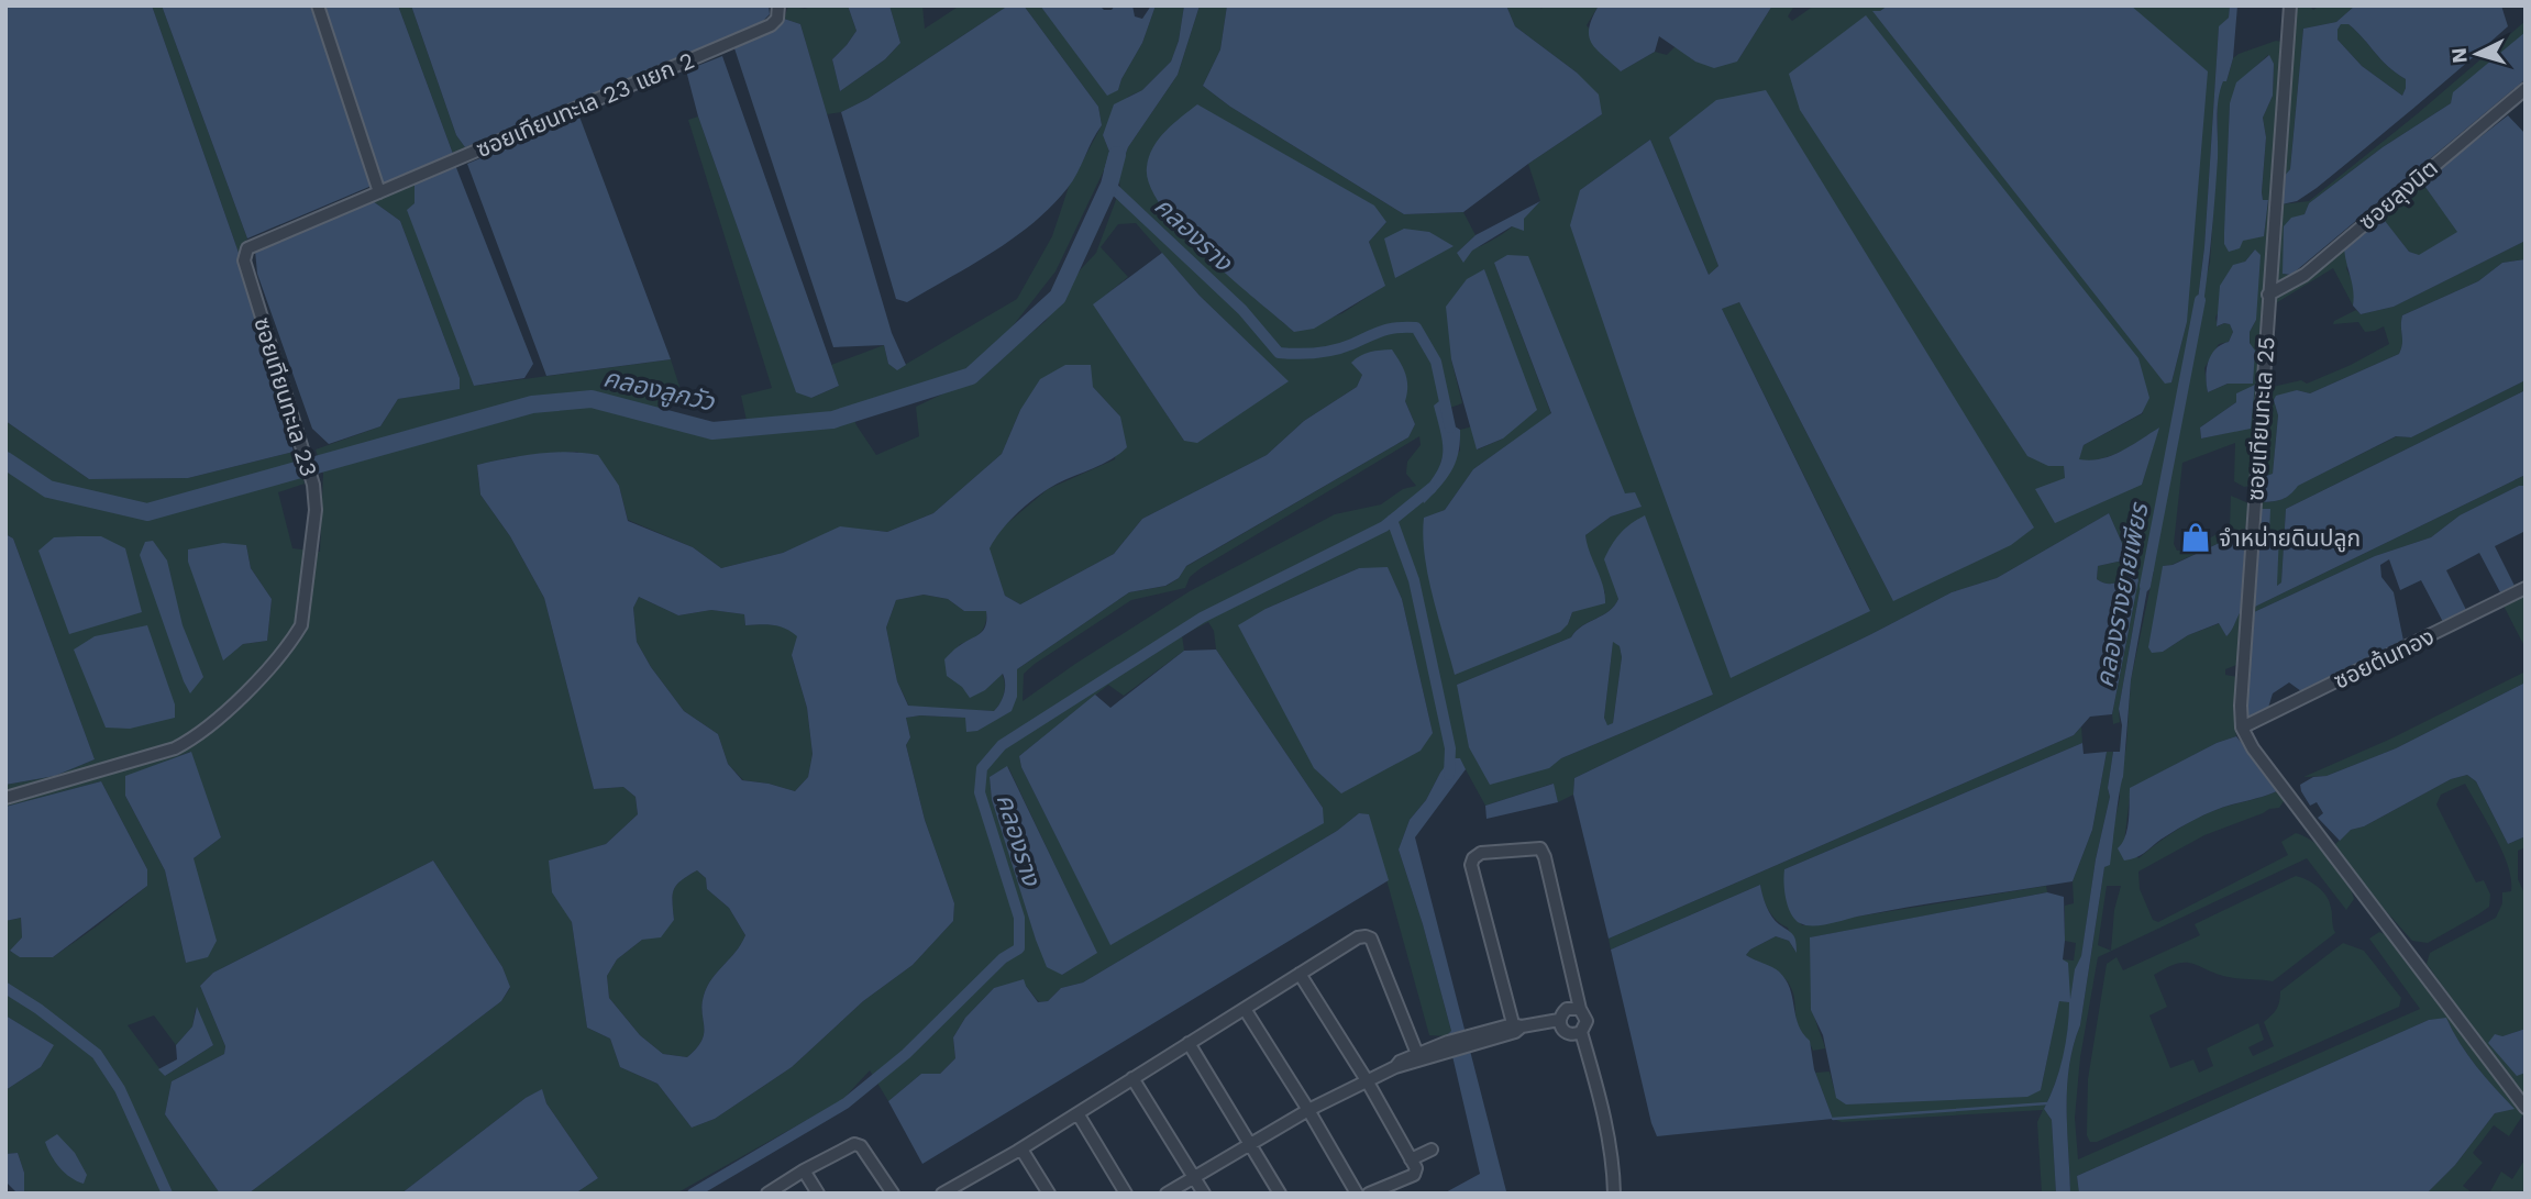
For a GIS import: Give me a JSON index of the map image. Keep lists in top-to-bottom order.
{
  "streets": {
    "street": [
      "ซอยเทียนทะเล 23 แยก 2",
      "ซอยลุงนิต",
      "ซอยเทียนทะเล 23",
      "ซอยเทียนทะเล 25",
      "ซอยต้นทอง"
    ]
  },
  "crossings": [
    ["ซอยเทียนทะเล 23 แยก 2", "ซอยเทียนทะเล 23"],
    ["ซอยลุงนิต", "ซอยเทียนทะเล 25"],
    ["ซอยเทียนทะเล 25", "ซอยต้นทอง"]
  ],
  "water": ["คลองราง", "คลองลูกวัว", "คลองรางยายเพียร"],
  "places": {
    "shop": ["จำหน่ายดินปลูก"]
  },
  "north": "left"
}
